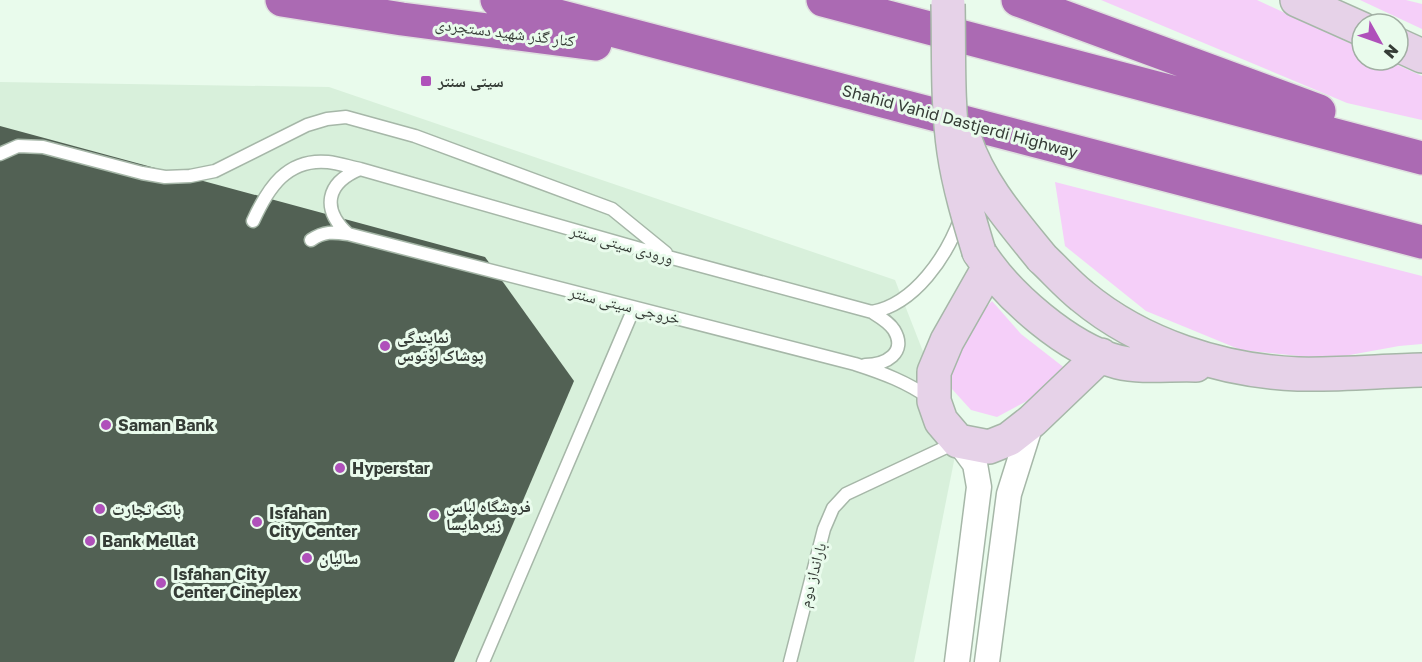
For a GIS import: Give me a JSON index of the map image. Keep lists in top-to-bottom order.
{
  "streets": {
    "highway": ["کنار گذر شهید دستجردی", "Shahid Vahid Dastjerdi Highway"],
    "lane": ["ورودی سیتی سنتر", "خروجی سیتی سنتر", "بارانداز دوم"]
  },
  "crossings": [
    ["کنار گذر شهید دستجردی", "Shahid Vahid Dastjerdi Highway"]
  ],
  "places": {
    "transit": ["سیتی سنتر"],
    "other": [
      "نمایندگی پوشاک لوتوس",
      "Saman Bank",
      "Hyperstar",
      "بانک تجارت",
      "فروشگاه لباس زیر مایسا",
      "Isfahan City Center",
      "Bank Mellat",
      "سالیان",
      "Isfahan City Center Cineplex"
    ]
  },
  "north": "bottom right"
}
